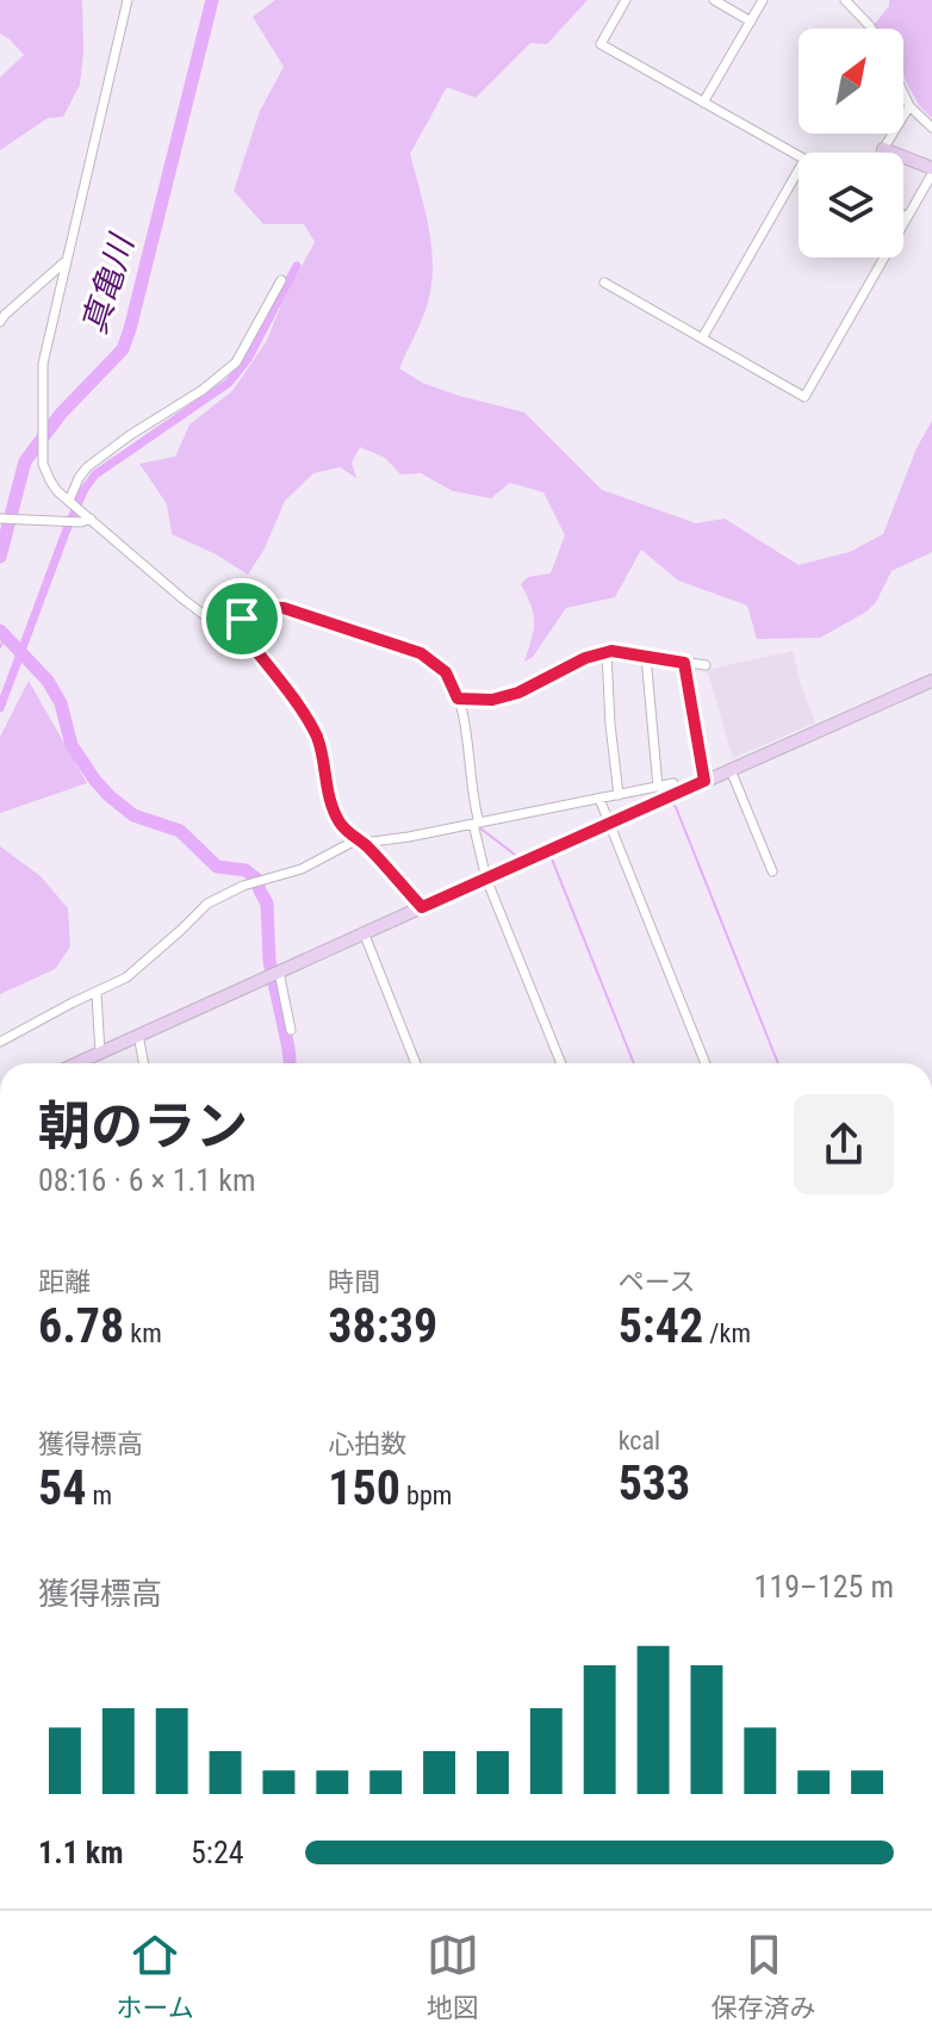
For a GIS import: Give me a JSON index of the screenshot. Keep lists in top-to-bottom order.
{
  "water": ["真亀川"],
  "north": "top right",
  "page": {
    "heading": ["朝のラン", "08:16 · 6 × 1.1 km"],
    "stats": [
      ["距離", "6.78 km"],
      ["時間", "38:39"],
      ["ペース", "5:42 /km"],
      ["獲得標高", "54 m"],
      ["心拍数", "150 bpm"],
      ["kcal", "533"]
    ],
    "chart": ["獲得標高", "119–125 m"],
    "list": [
      {
        "name": "1.1 km",
        "note": "5:24"
      }
    ],
    "tabs": ["ホーム", "地図", "保存済み"]
  }
}
